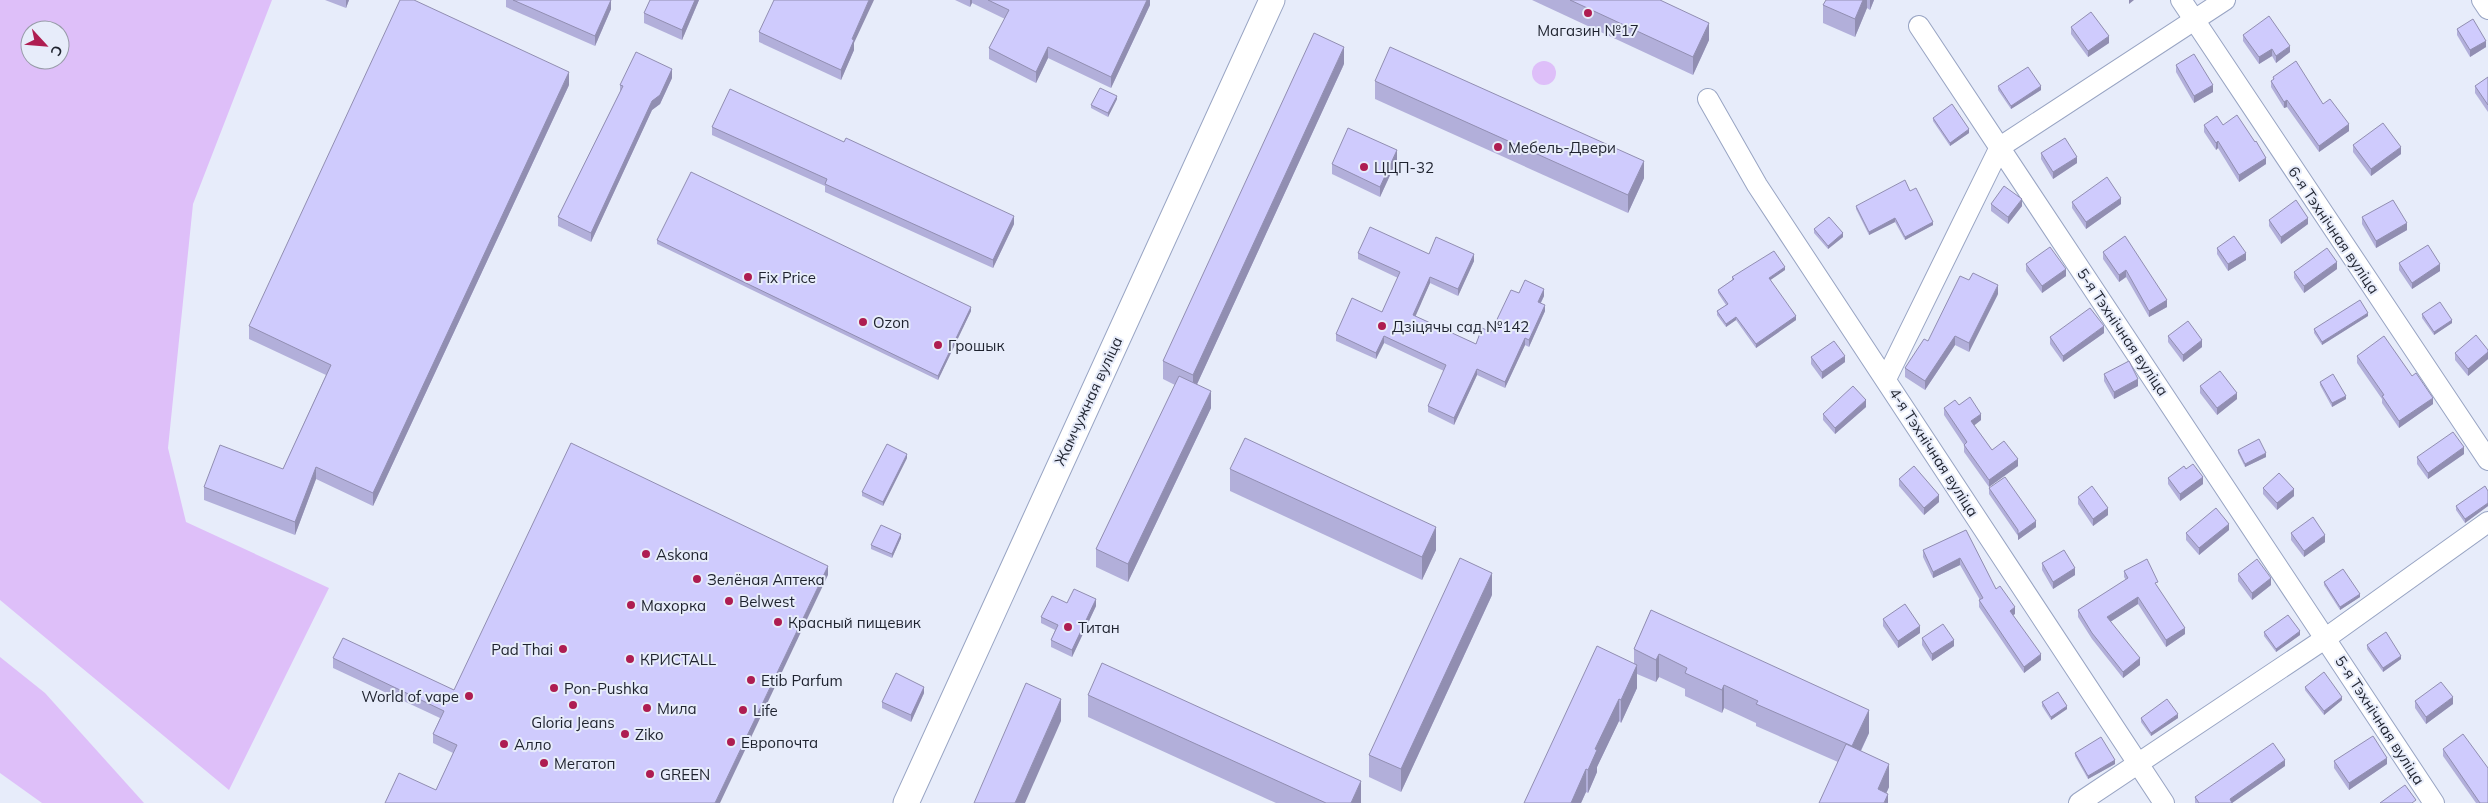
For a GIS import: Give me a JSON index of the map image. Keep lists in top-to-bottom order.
{
  "streets": {
    "main road": ["Жамчужная вуліца"],
    "street": ["6-я Тэхнічная вуліца", "5-я Тэхнічная вуліца", "4-я Тэхнічная вуліца"]
  },
  "places": [
    "Магазин №17",
    "Мебель-Двери",
    "ЦЦП-32",
    "Fix Price",
    "Ozon",
    "Дзіцячы сад №142",
    "Грошык",
    "Askona",
    "Зелёная Аптека",
    "Belwest",
    "Махорка",
    "Красный пищевик",
    "Титан",
    "Pad Thai",
    "КРИСТАLL",
    "Etib Parfum",
    "Pon-Pushka",
    "World of vape",
    "Gloria Jeans",
    "Мила",
    "Life",
    "Ziko",
    "Европочта",
    "Алло",
    "Мегатоп",
    "GREEN"
  ],
  "north": "bottom right"
}
